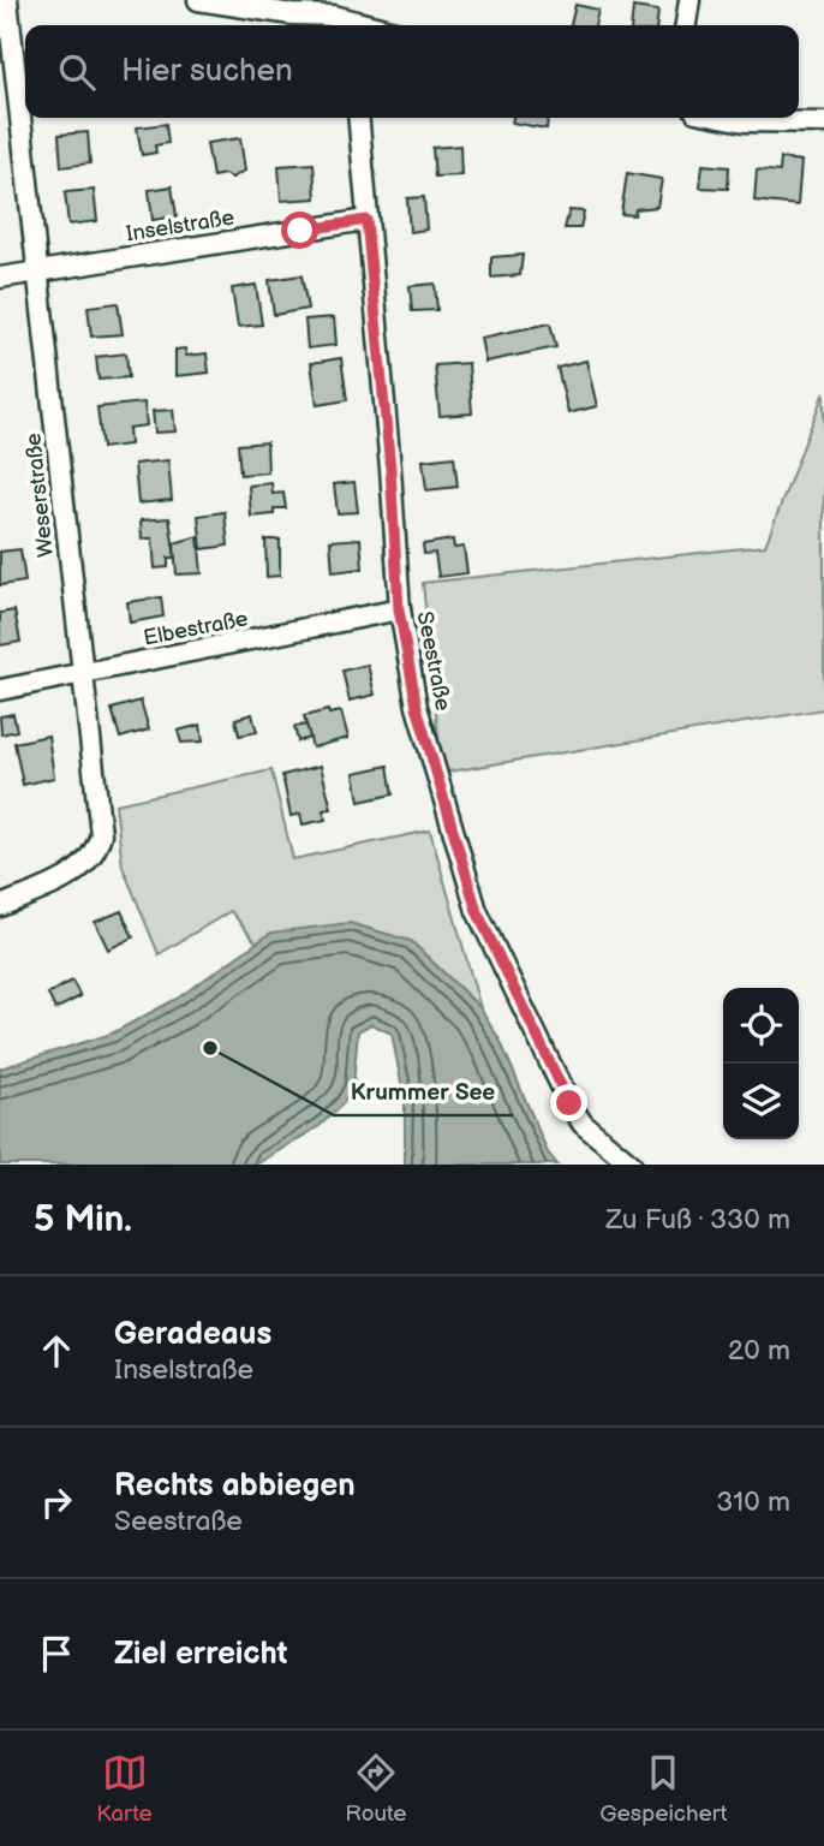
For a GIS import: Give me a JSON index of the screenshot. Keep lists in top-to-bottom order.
{
  "streets": {
    "street": [
      "Inselstraße",
      "Weserstraße",
      "Elbestraße",
      "Seestraße"
    ]
  },
  "crossings": [
    ["Inselstraße", "Weserstraße"],
    ["Inselstraße", "Seestraße"],
    ["Weserstraße", "Elbestraße"],
    ["Elbestraße", "Seestraße"]
  ],
  "places": ["Krummer See"],
  "page": {
    "search": "Hier suchen",
    "heading": ["5 Min.", "Zu Fuß · 330 m"],
    "list": [
      ["Geradeaus", "Inselstraße", "20 m"],
      ["Rechts abbiegen", "Seestraße", "310 m"],
      "Ziel erreicht"
    ],
    "nav": ["Karte", "Route", "Gespeichert"]
  }
}
